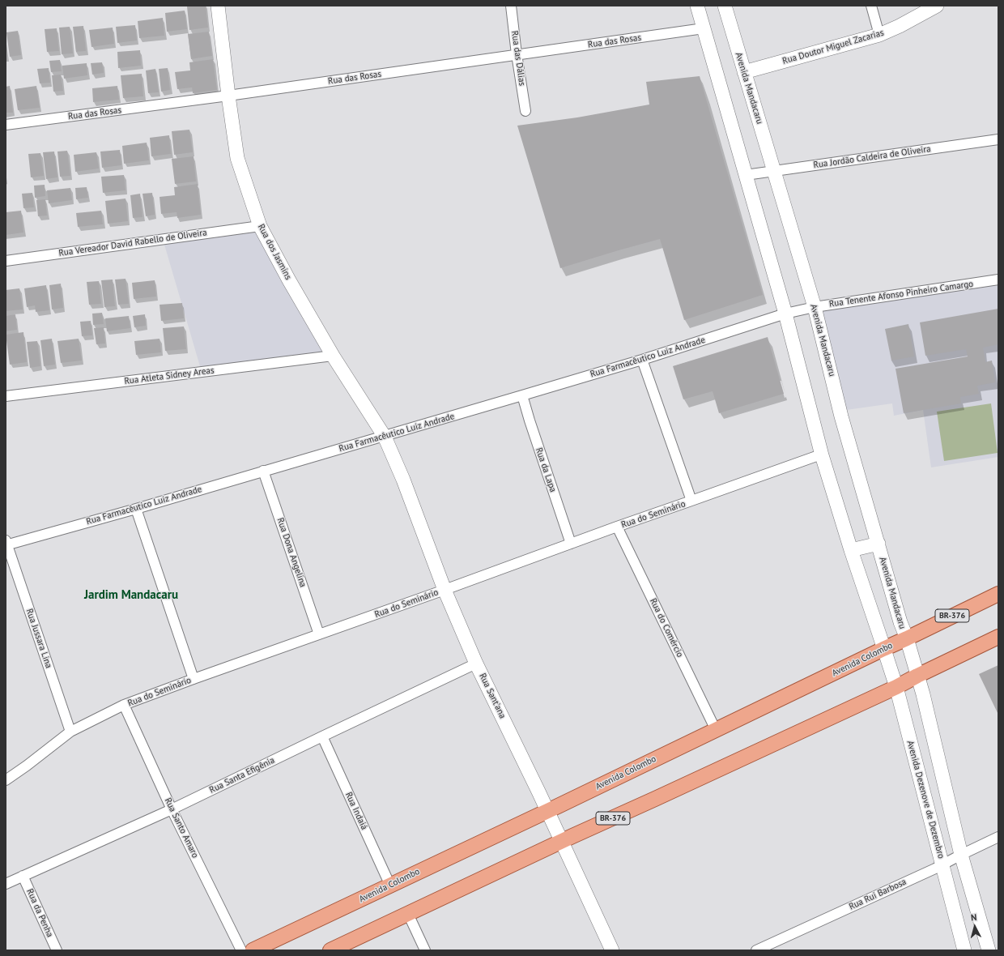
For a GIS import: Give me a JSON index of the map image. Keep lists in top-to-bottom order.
{
  "streets": {
    "main road": [
      "Rua Doutor Miguel Zacarias",
      "Avenida Mandacaru",
      "Rua dos Jasmins",
      "BR-376",
      "Avenida Colombo",
      "Rua Sant'ana",
      "Avenida Dezenove de Dezembro"
    ],
    "street": [
      "Rua das Rosas",
      "Rua das Dálias",
      "Rua Jordão Caldeira de Oliveira",
      "Rua Vereador David Rabello de Oliveira",
      "Rua Tenente Afonso Pinheiro Camargo",
      "Rua Farmacêutico Luiz Andrade",
      "Rua Atleta Sidney Areas",
      "Rua da Lapa",
      "Rua do Seminário",
      "Rua Dona Angelina",
      "Rua do Comércio",
      "Rua Jussara Lina",
      "Rua Santa Efigênia",
      "Rua Indaiá",
      "Rua Santo Amaro",
      "Rua Rui Barbosa",
      "Rua da Penha"
    ]
  },
  "crossings": [
    ["Rua das Rosas", "Rua das Dálias"],
    ["Rua das Rosas", "Rua dos Jasmins"],
    ["Rua Doutor Miguel Zacarias", "Avenida Mandacaru"],
    ["Avenida Mandacaru", "Rua Jordão Caldeira de Oliveira"],
    ["Avenida Mandacaru", "Rua Tenente Afonso Pinheiro Camargo"],
    ["Avenida Mandacaru", "BR-376"],
    ["Avenida Mandacaru", "Avenida Colombo"],
    ["Rua Vereador David Rabello de Oliveira", "Rua dos Jasmins"],
    ["Rua dos Jasmins", "Rua Farmacêutico Luiz Andrade"],
    ["Rua dos Jasmins", "Rua Atleta Sidney Areas"],
    ["Rua dos Jasmins", "Rua Sant'ana"],
    ["Rua Tenente Afonso Pinheiro Camargo", "Rua Farmacêutico Luiz Andrade"],
    ["Rua Farmacêutico Luiz Andrade", "Rua da Lapa"],
    ["Rua Farmacêutico Luiz Andrade", "Rua Dona Angelina"],
    ["Rua Farmacêutico Luiz Andrade", "Rua Jussara Lina"],
    ["Rua Farmacêutico Luiz Andrade", "Rua Sant'ana"],
    ["Rua da Lapa", "Rua do Seminário"],
    ["Rua do Seminário", "Rua Dona Angelina"],
    ["Rua do Seminário", "Rua do Comércio"],
    ["Rua do Seminário", "Rua Jussara Lina"],
    ["Rua do Seminário", "Rua Sant'ana"],
    ["Rua do Seminário", "Rua Santo Amaro"],
    ["BR-376", "Rua Sant'ana"],
    ["BR-376", "Avenida Dezenove de Dezembro"],
    ["Rua do Comércio", "Avenida Colombo"],
    ["Avenida Colombo", "Rua Sant'ana"],
    ["Avenida Colombo", "Avenida Dezenove de Dezembro"],
    ["Avenida Colombo", "Rua Indaiá"],
    ["Rua Sant'ana", "Rua Santa Efigênia"],
    ["Rua Santa Efigênia", "Rua Indaiá"],
    ["Rua Santa Efigênia", "Rua Santo Amaro"],
    ["Rua Santa Efigênia", "Rua da Penha"],
    ["Avenida Dezenove de Dezembro", "Rua Rui Barbosa"]
  ],
  "districts": ["Jardim Mandacaru"],
  "north": "top"
}
